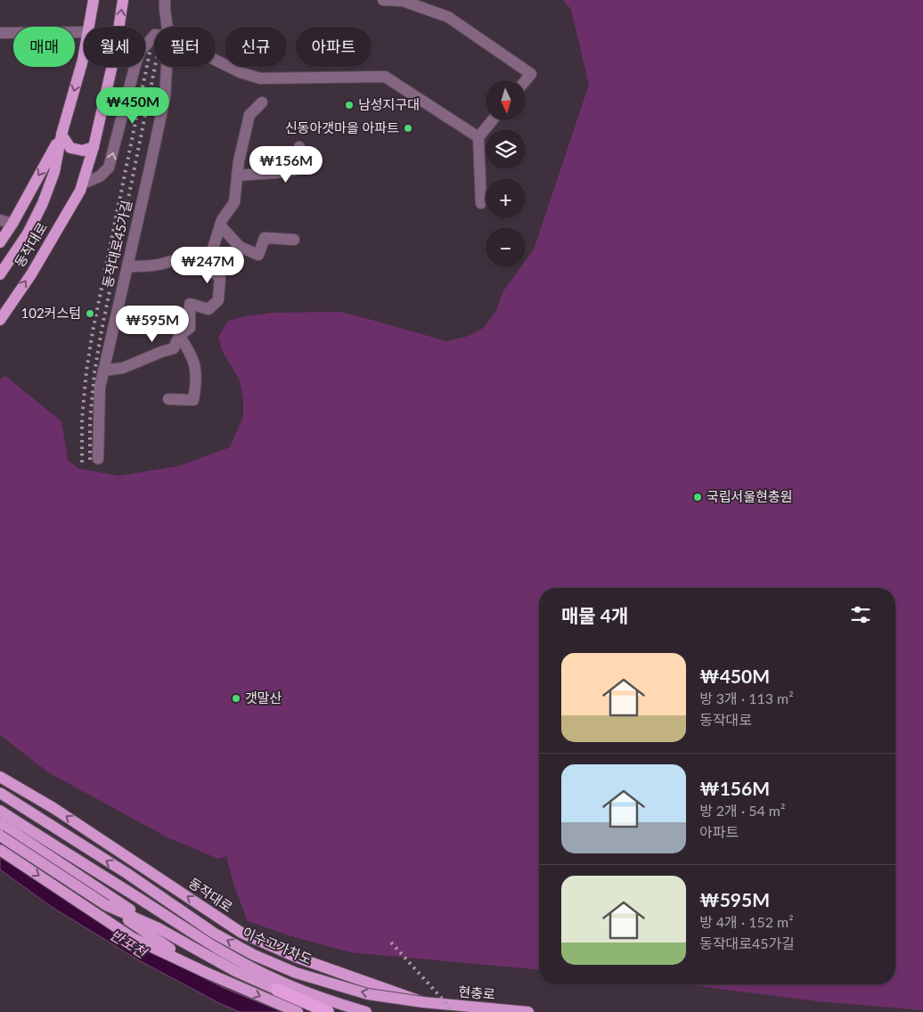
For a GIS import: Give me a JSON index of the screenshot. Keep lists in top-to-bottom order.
{
  "streets": {
    "main road": ["동작대로", "이수고가차도", "현충로"],
    "street": ["동작대로45가길"]
  },
  "crossings": [
    ["동작대로", "이수고가차도"],
    ["동작대로", "현충로"],
    ["이수고가차도", "현충로"]
  ],
  "water": ["반포천"],
  "places": [
    "남성지구대",
    "신동아갯마을 아파트",
    "102커스텀",
    "국립서울현충원",
    "갯말산"
  ],
  "north": "bottom",
  "page": {
    "chip": [
      "매매",
      "월세",
      "필터",
      "신규",
      "아파트"
    ],
    "map_buttons": ["+", "−"],
    "price": [
      "₩450M",
      "₩156M",
      "₩247M",
      "₩595M"
    ],
    "heading": "매물 4개",
    "list": [
      {
        "name": "₩450M",
        "note": "방 3개 · 113 m² · 동작대로"
      },
      {
        "name": "₩156M",
        "note": "방 2개 · 54 m² · 아파트"
      },
      {
        "name": "₩595M",
        "note": "방 4개 · 152 m² · 동작대로45가길"
      }
    ]
  }
}
